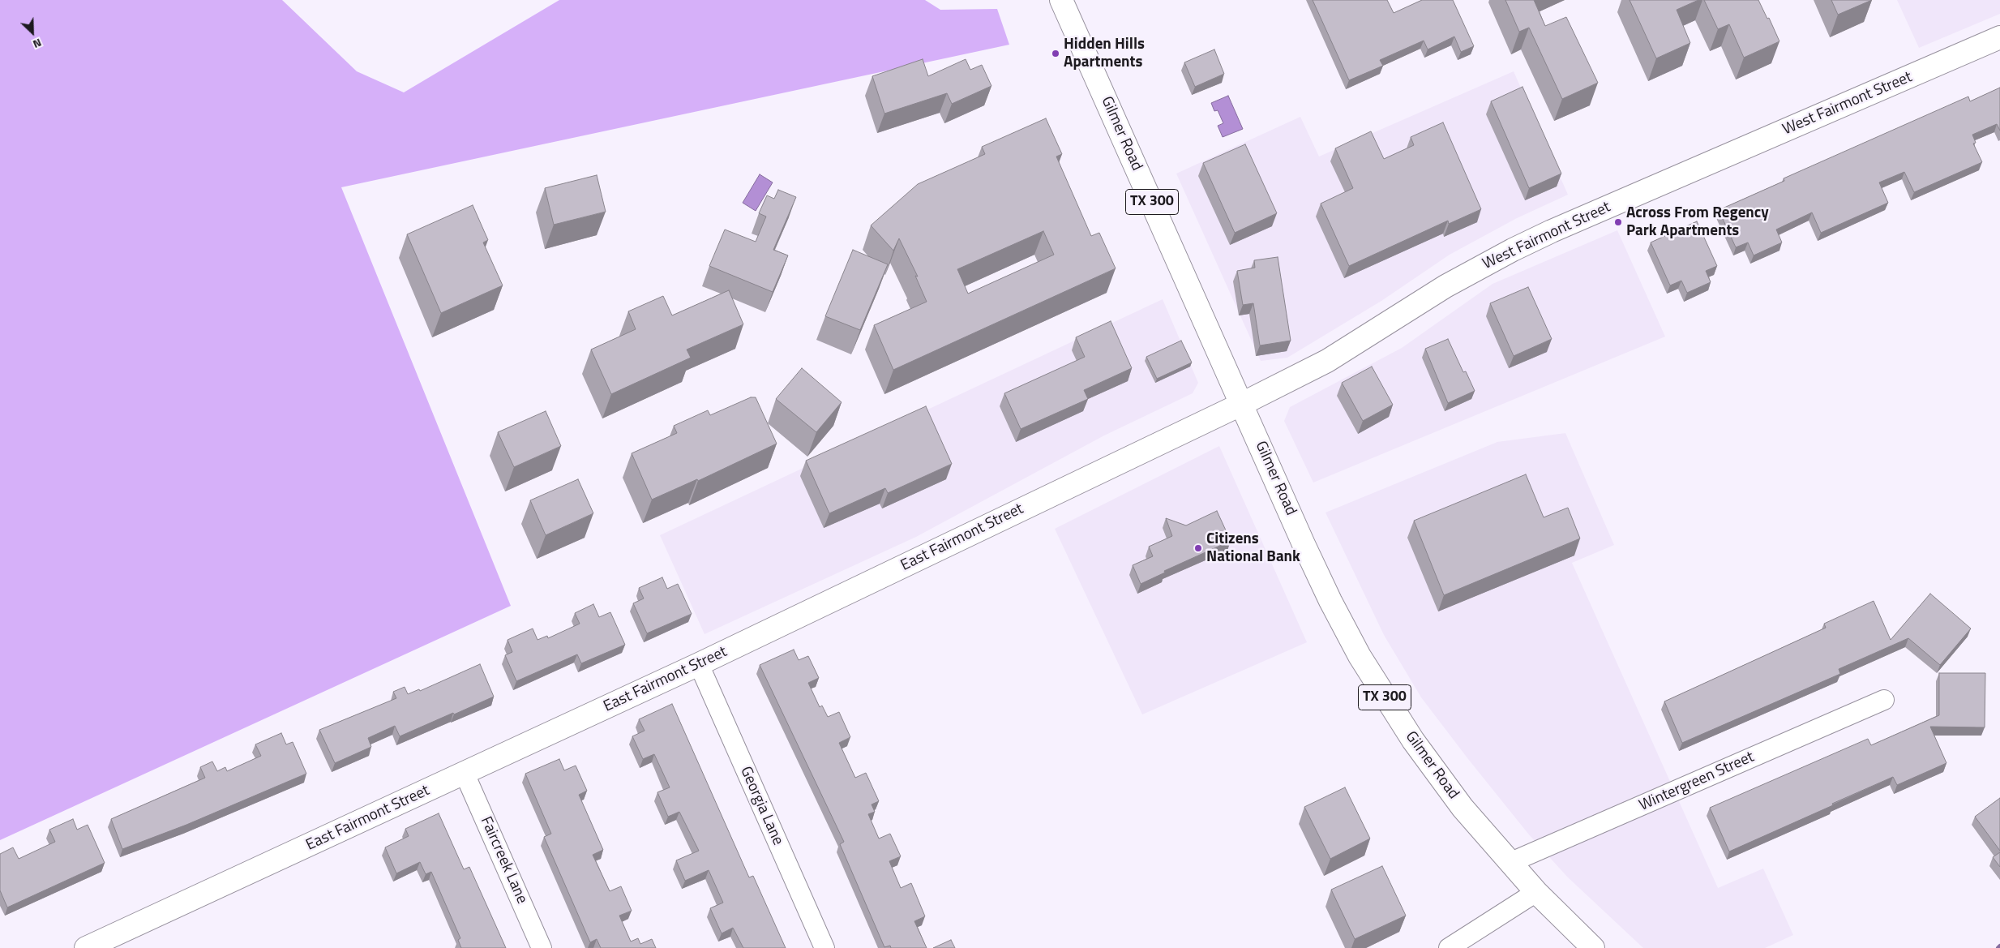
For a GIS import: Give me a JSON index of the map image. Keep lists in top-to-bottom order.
{
  "streets": {
    "street": [
      "West Fairmont Street",
      "Gilmer Road",
      "TX 300",
      "East Fairmont Street",
      "Wintergreen Street",
      "Georgia Lane",
      "Faircreek Lane"
    ]
  },
  "crossings": [
    ["West Fairmont Street", "Gilmer Road"],
    ["West Fairmont Street", "East Fairmont Street"],
    ["Gilmer Road", "East Fairmont Street"],
    ["Gilmer Road", "Wintergreen Street"],
    ["East Fairmont Street", "Georgia Lane"],
    ["East Fairmont Street", "Faircreek Lane"]
  ],
  "places": ["Hidden Hills Apartments", "Across From Regency Park Apartments", "Citizens National Bank"],
  "north": "bottom right"
}
